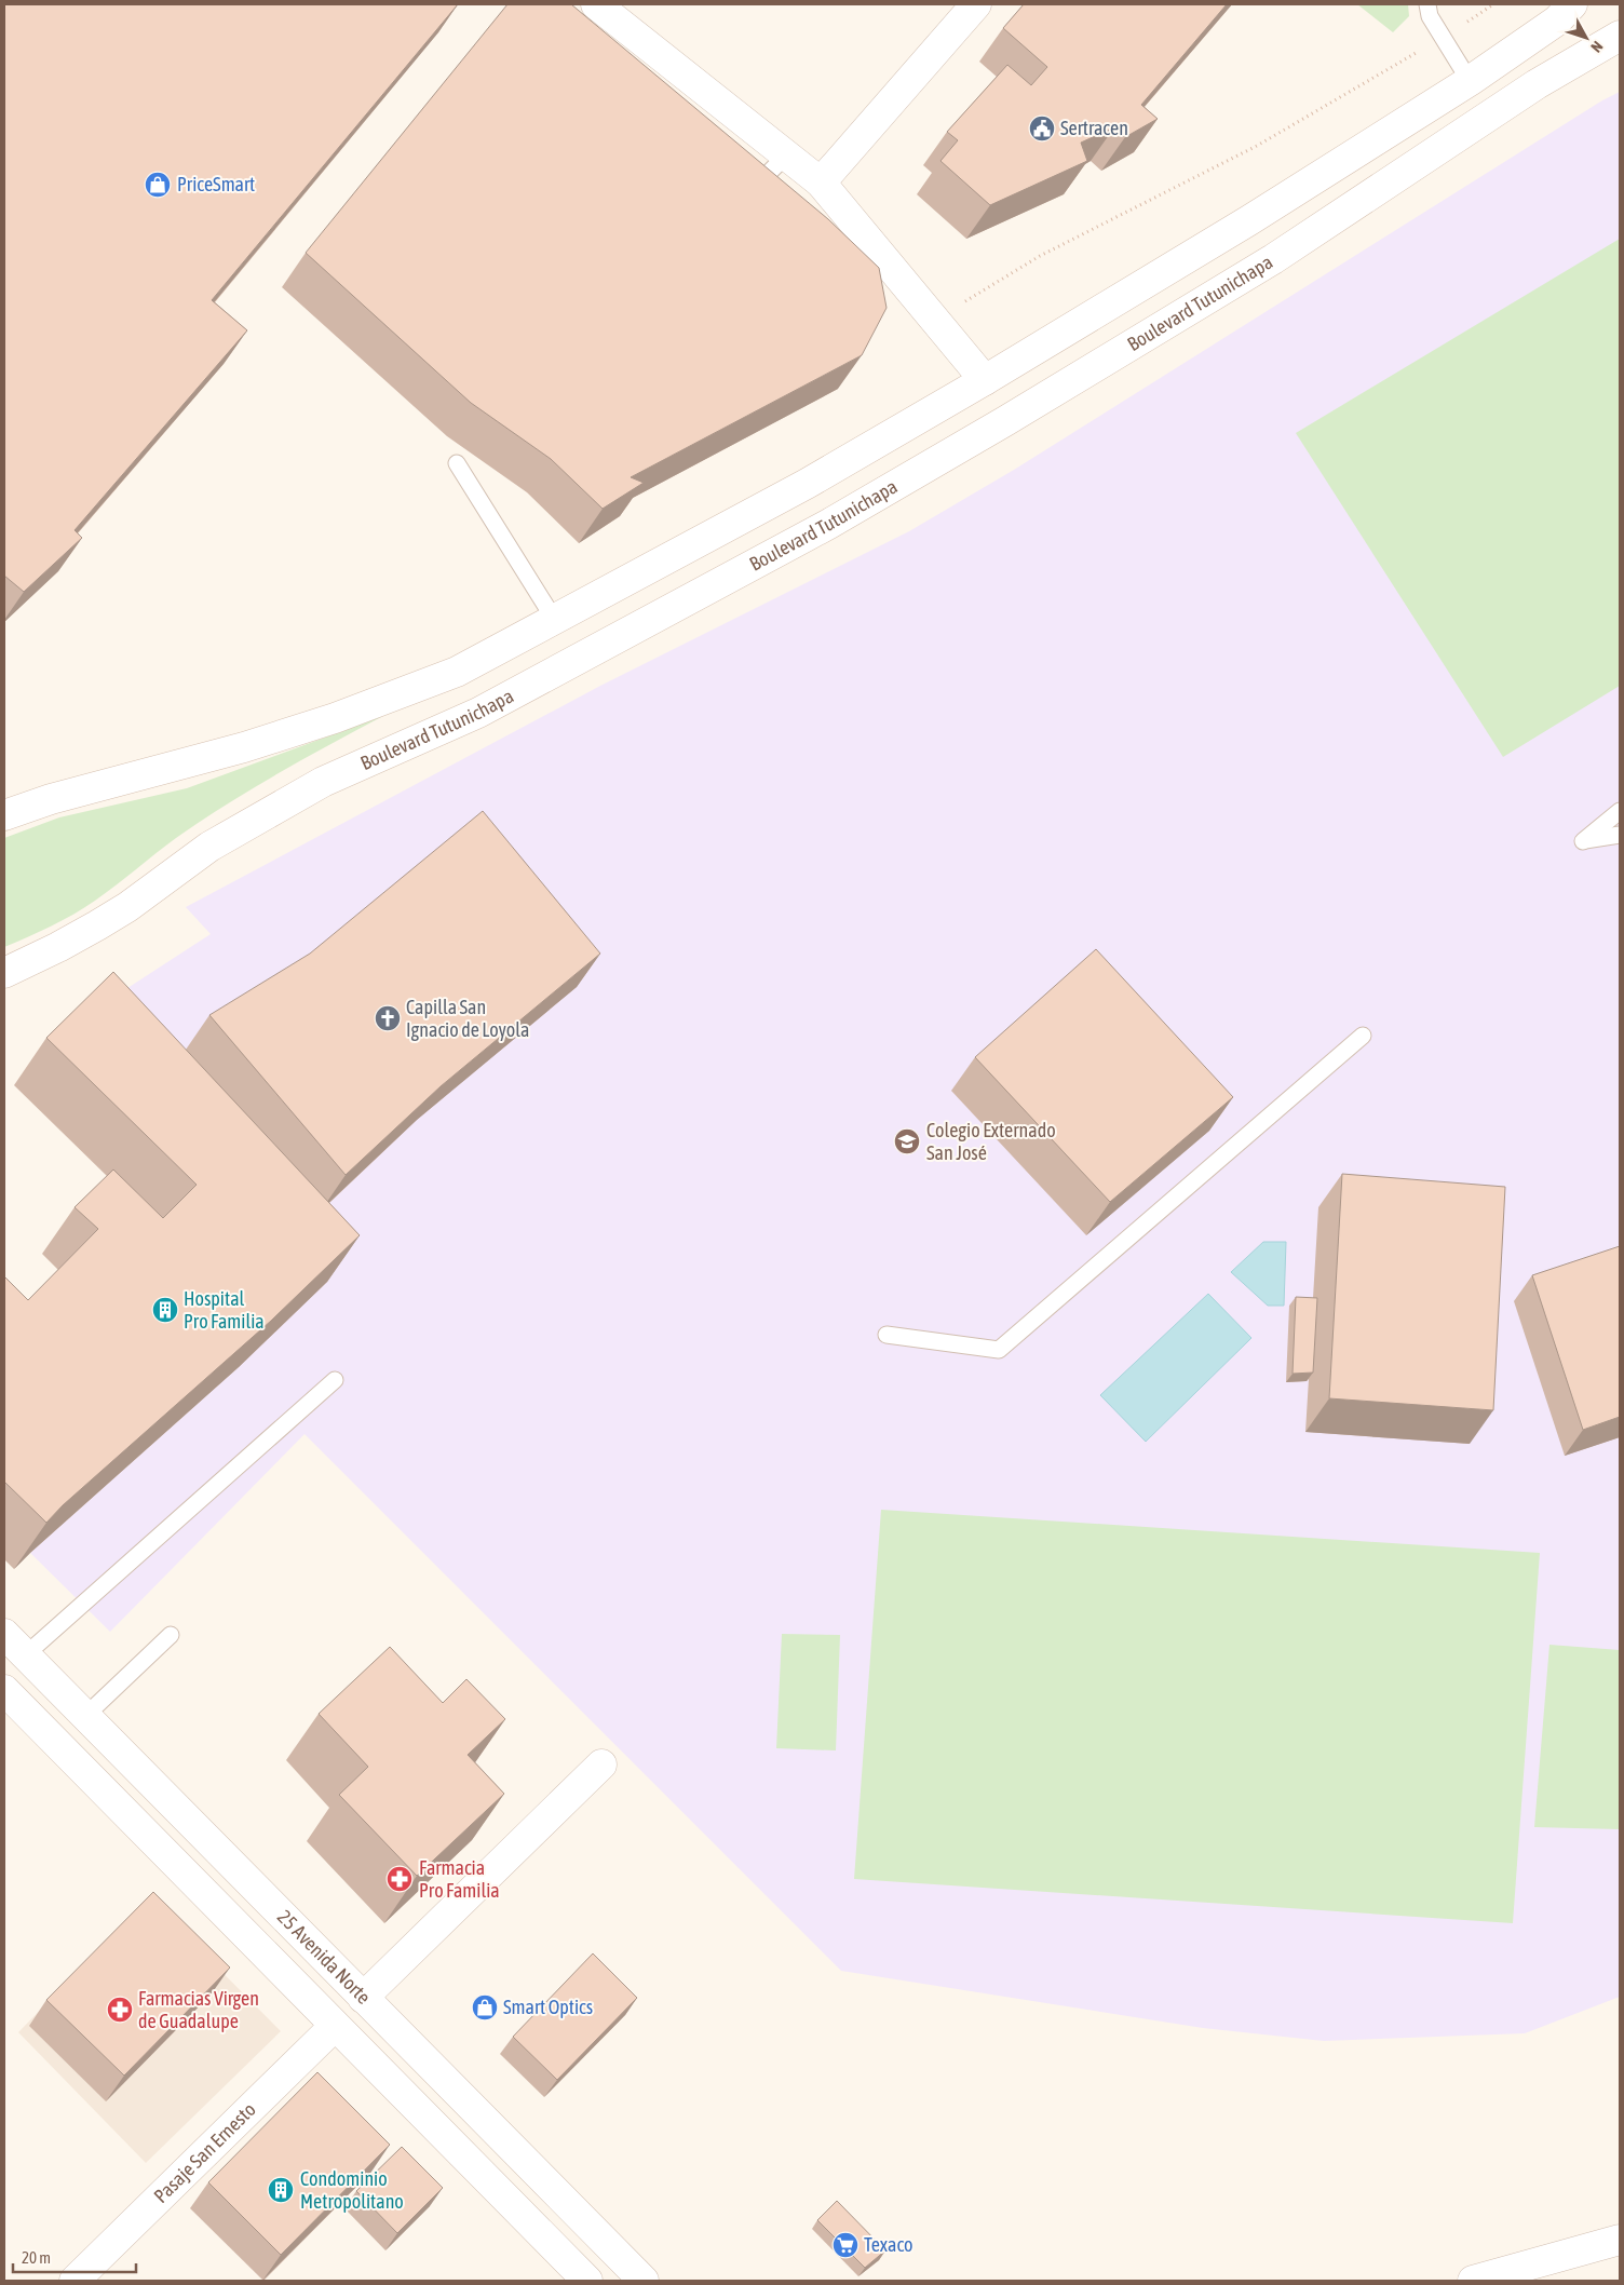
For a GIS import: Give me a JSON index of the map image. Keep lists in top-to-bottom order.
{
  "streets": {
    "main road": ["Boulevard Tutunichapa", "25 Avenida Norte", "Pasaje San Ernesto"]
  },
  "crossings": [
    ["25 Avenida Norte", "Pasaje San Ernesto"]
  ],
  "places": {
    "public building": ["Sertracen"],
    "shop": ["PriceSmart", "Smart Optics"],
    "church": ["Capilla San Ignacio de Loyola"],
    "school or university": ["Colegio Externado San José"],
    "building": ["Hospital Pro Familia", "Condominio Metropolitano"],
    "pharmacy": ["Farmacia Pro Familia", "Farmacias Virgen de Guadalupe"],
    "supermarket": ["Texaco"]
  },
  "scale_bar": "20 m",
  "north": "bottom right"
}
